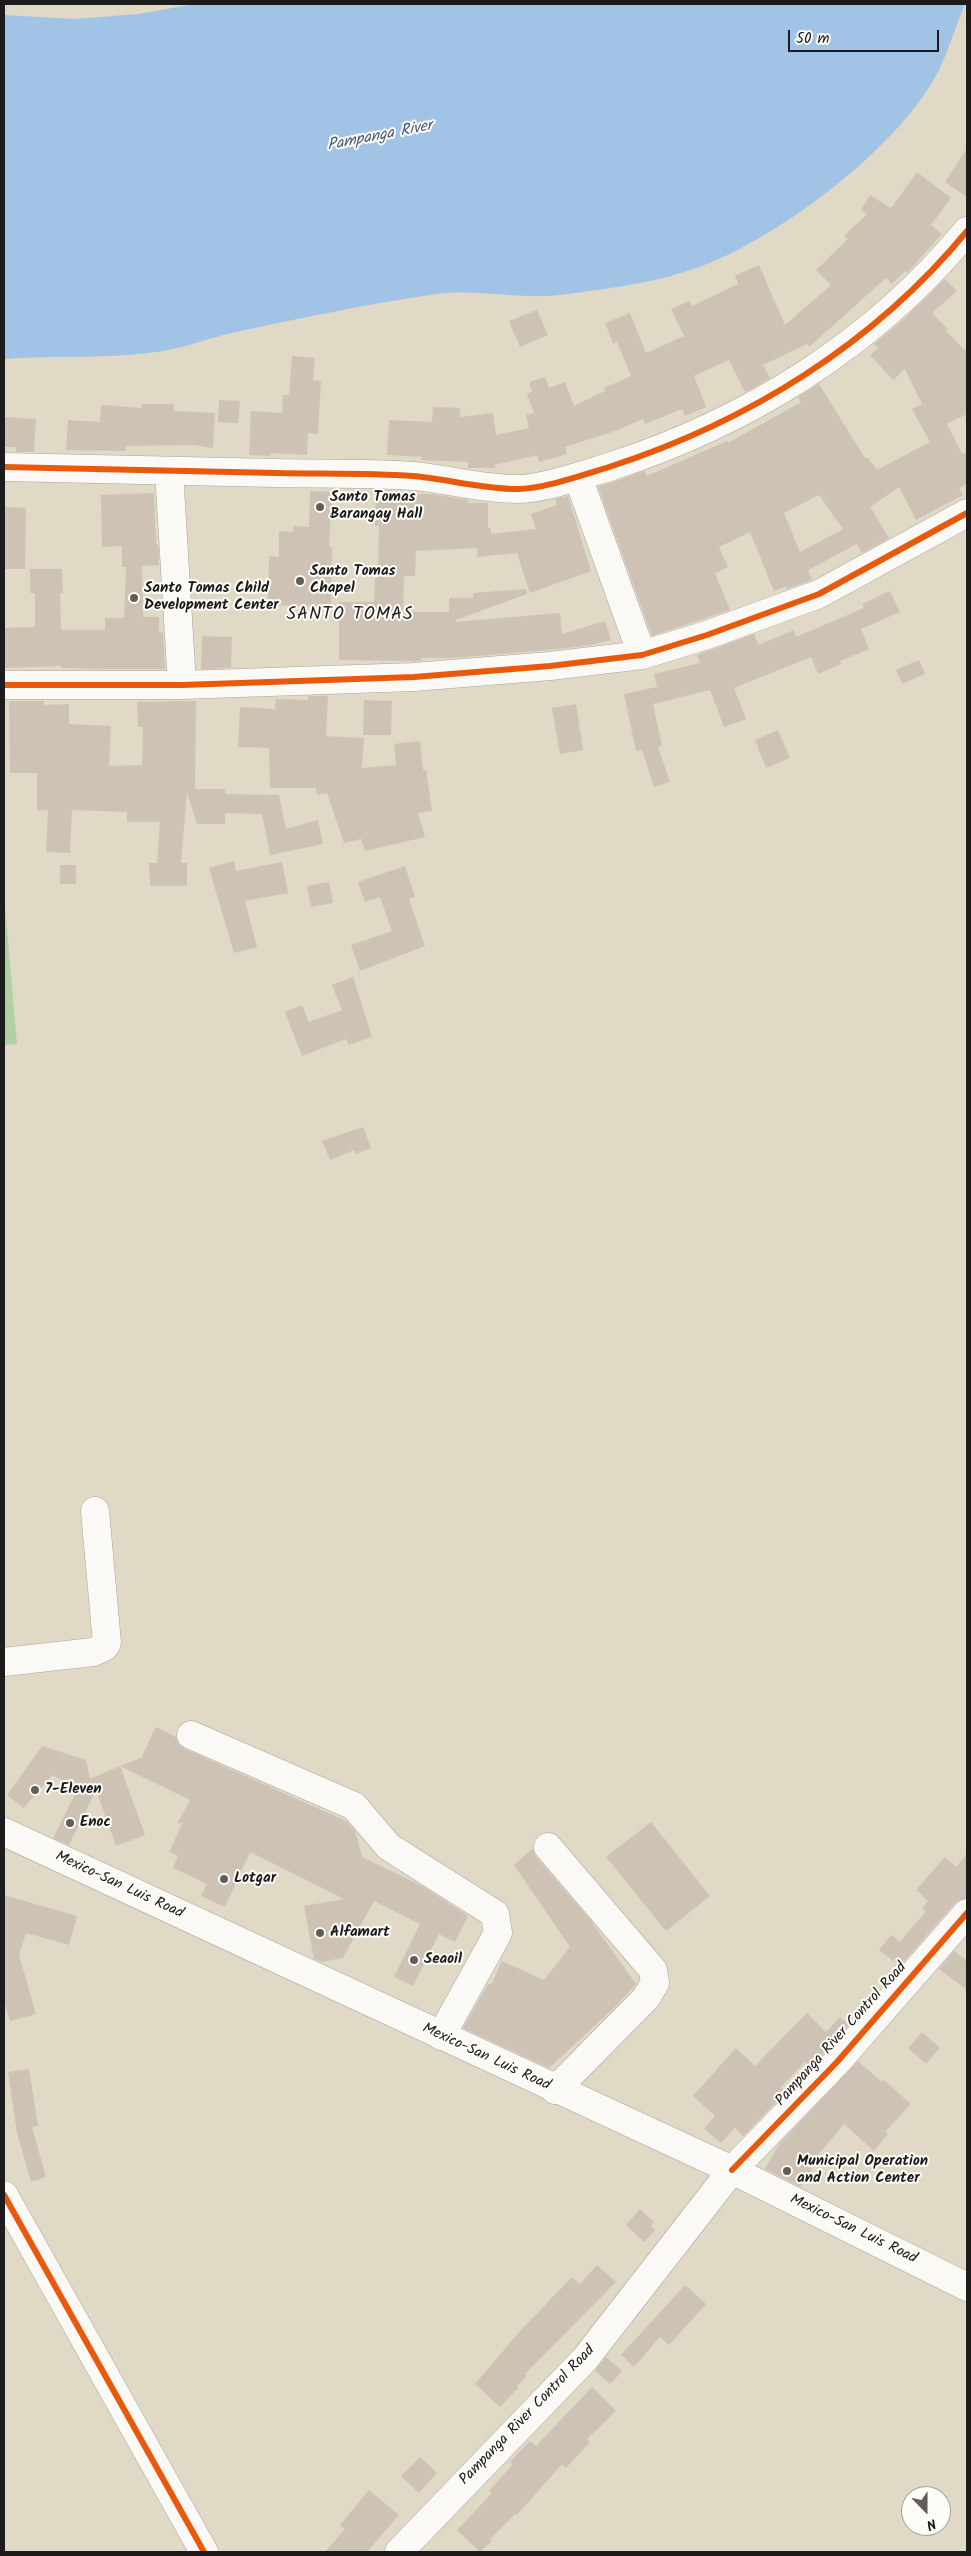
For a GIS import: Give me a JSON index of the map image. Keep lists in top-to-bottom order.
{
  "streets": {
    "street": ["Mexico-San Luis Road", "Pampanga River Control Road"]
  },
  "crossings": [
    ["Mexico-San Luis Road", "Pampanga River Control Road"]
  ],
  "districts": ["SANTO TOMAS"],
  "water": ["Pampanga River"],
  "places": [
    "Santo Tomas Barangay Hall",
    "Santo Tomas Chapel",
    "Santo Tomas Child Development Center",
    "7-Eleven",
    "Enoc",
    "Lotgar",
    "Alfamart",
    "Seaoil",
    "Municipal Operation and Action Center"
  ],
  "scale_bar": "50 m",
  "north": "bottom"
}
